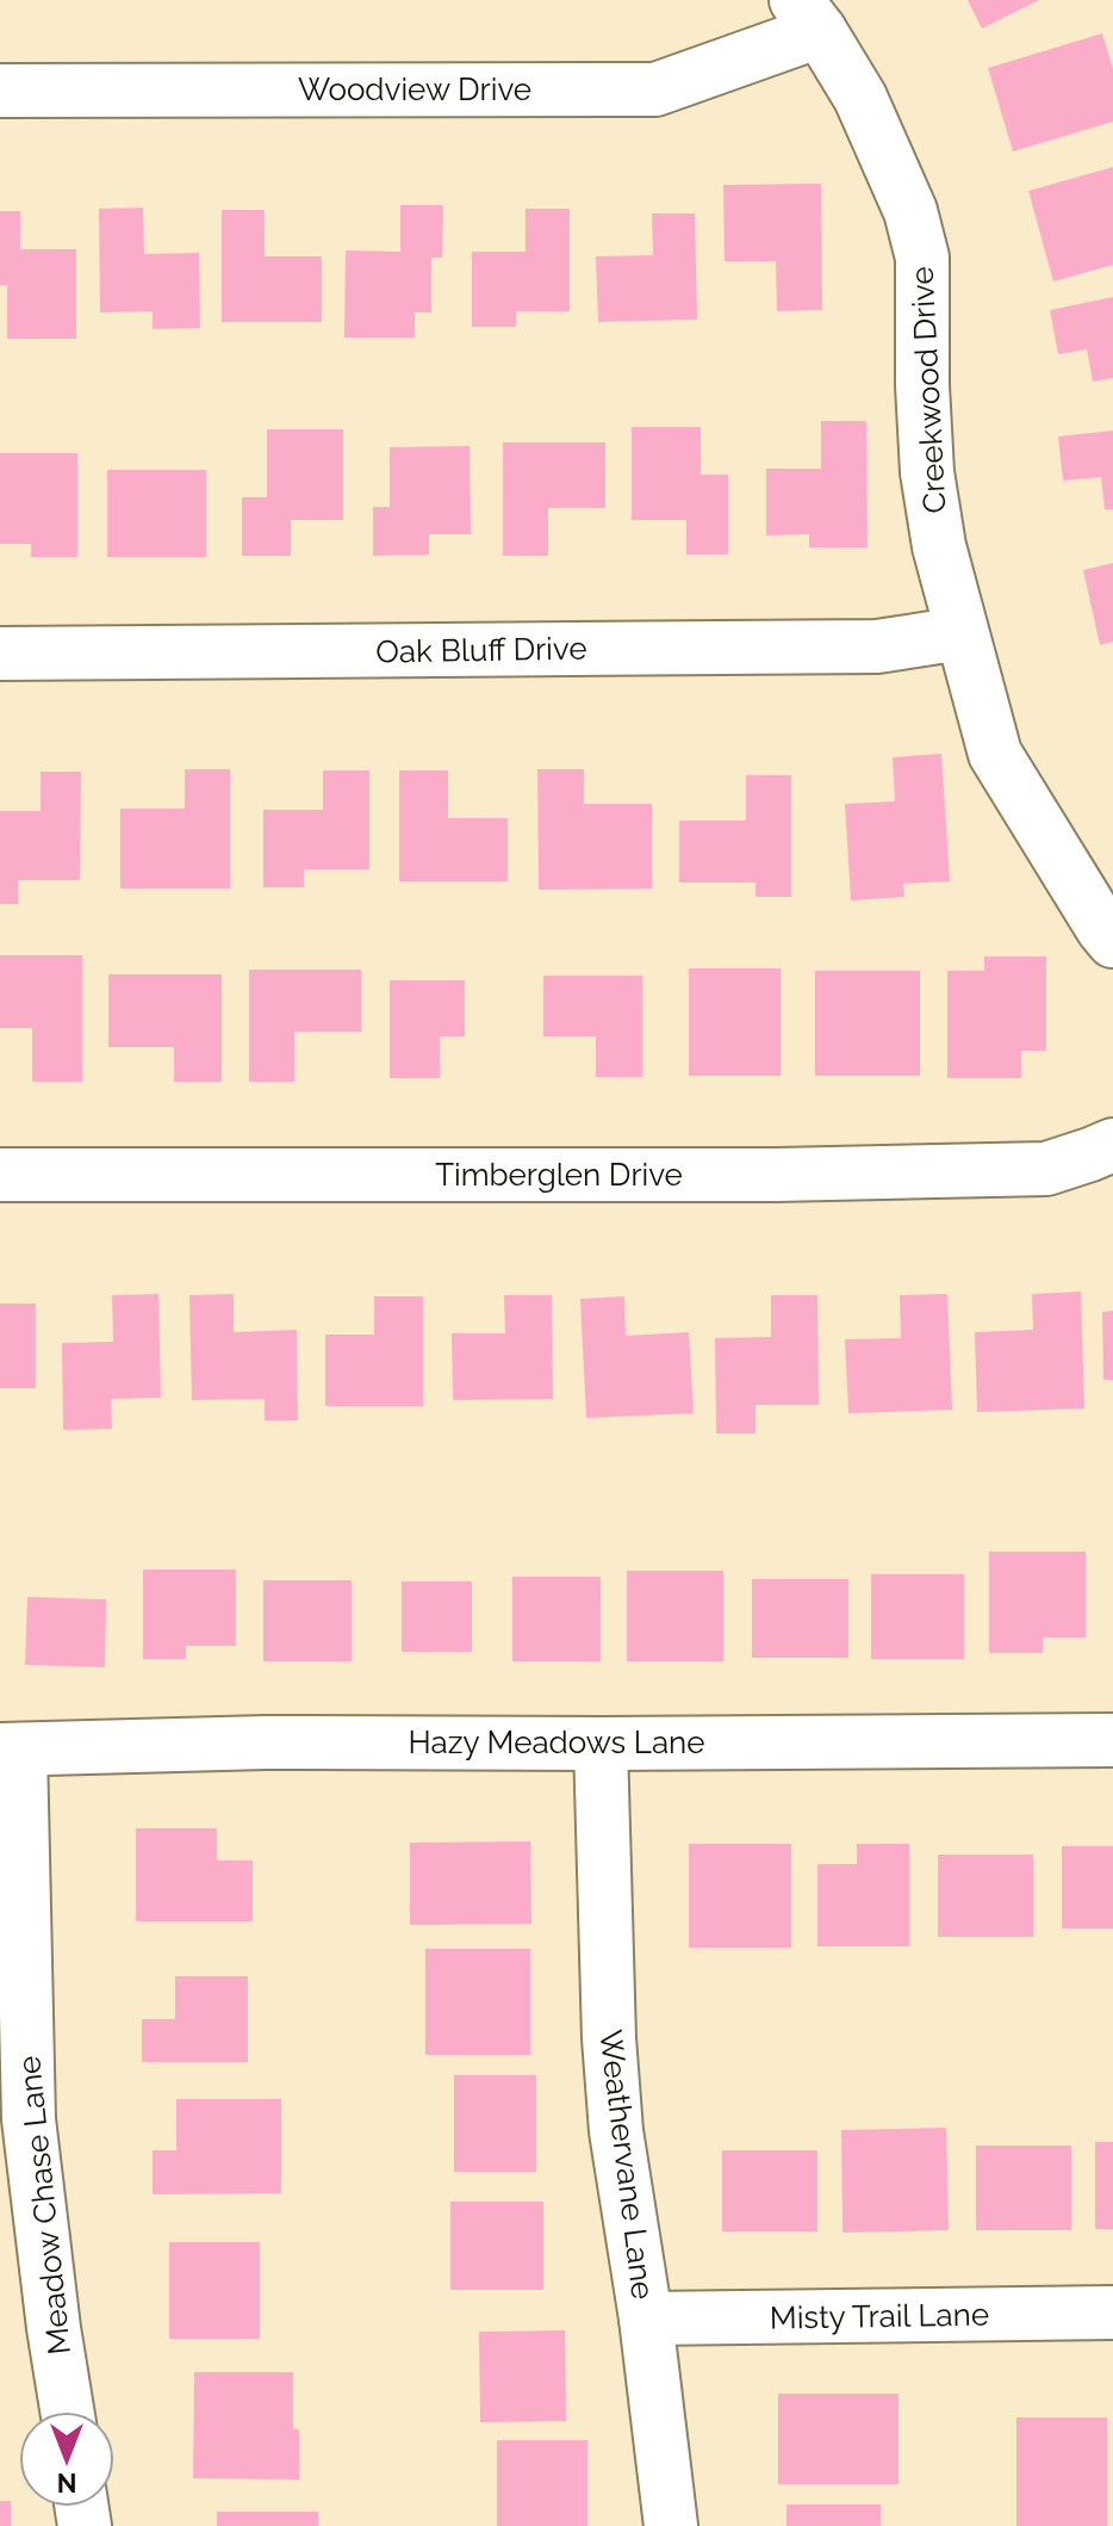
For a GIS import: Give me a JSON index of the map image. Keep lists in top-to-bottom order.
{
  "streets": {
    "street": [
      "Woodview Drive",
      "Creekwood Drive",
      "Oak Bluff Drive",
      "Timberglen Drive",
      "Hazy Meadows Lane",
      "Weathervane Lane",
      "Meadow Chase Lane",
      "Misty Trail Lane"
    ]
  },
  "crossings": [
    ["Woodview Drive", "Creekwood Drive"],
    ["Creekwood Drive", "Oak Bluff Drive"],
    ["Hazy Meadows Lane", "Weathervane Lane"],
    ["Hazy Meadows Lane", "Meadow Chase Lane"],
    ["Weathervane Lane", "Misty Trail Lane"]
  ],
  "north": "bottom"
}
